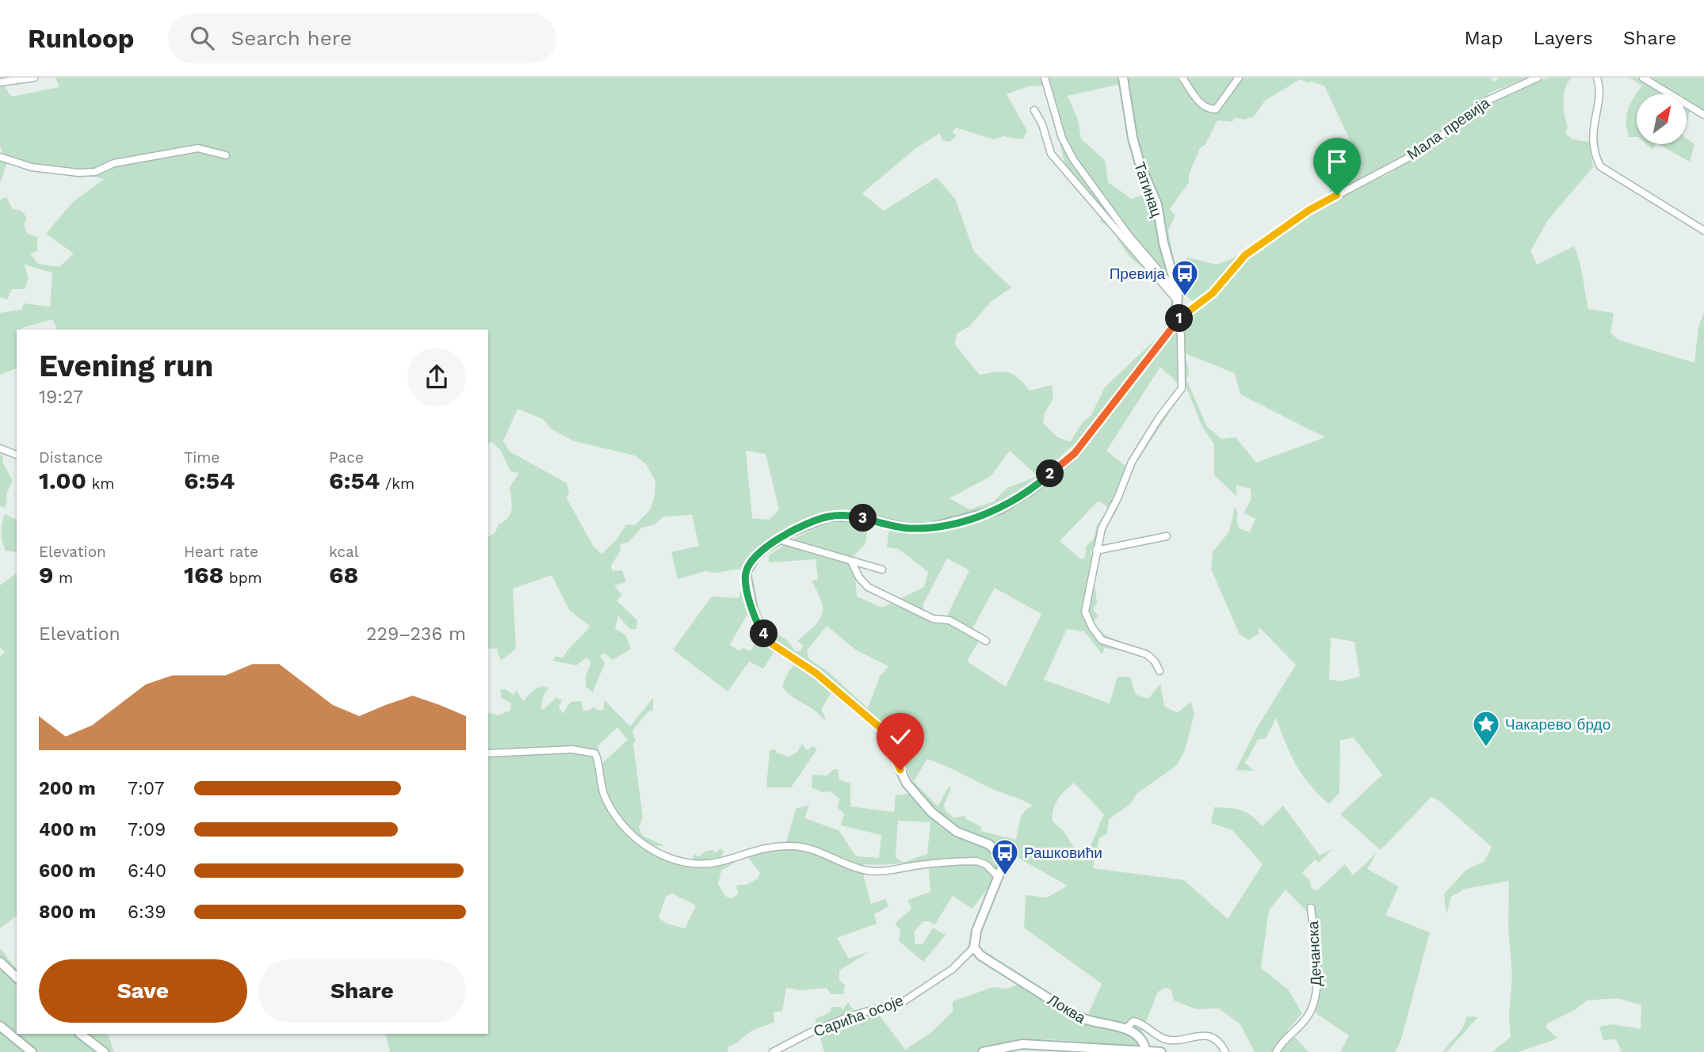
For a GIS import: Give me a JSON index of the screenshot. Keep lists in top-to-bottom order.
{
  "streets": {
    "street": [
      "Мала превија",
      "Татинац",
      "Дечанска",
      "Локва",
      "Сарића осоје"
    ]
  },
  "crossings": [
    ["Локва", "Сарића осоје"]
  ],
  "places": {
    "bus stop": ["Превија", "Рашковићи"],
    "place": ["Чакарево брдо"]
  },
  "north": "top right",
  "page": {
    "header": "Runloop",
    "search": "Search here",
    "nav": ["Map", "Layers", "Share"],
    "pins": [
      "1",
      "2",
      "3",
      "4"
    ],
    "heading": ["Evening run", "19:27"],
    "stats": [
      ["Distance", "1.00 km"],
      ["Time", "6:54"],
      ["Pace", "6:54 /km"],
      ["Elevation", "9 m"],
      ["Heart rate", "168 bpm"],
      ["kcal", "68"]
    ],
    "chart": ["Elevation", "229–236 m"],
    "list": [
      {
        "name": "200 m",
        "note": "7:07"
      },
      {
        "name": "400 m",
        "note": "7:09"
      },
      {
        "name": "600 m",
        "note": "6:40"
      },
      {
        "name": "800 m",
        "note": "6:39"
      }
    ],
    "buttons": ["Save", "Share"]
  }
}
